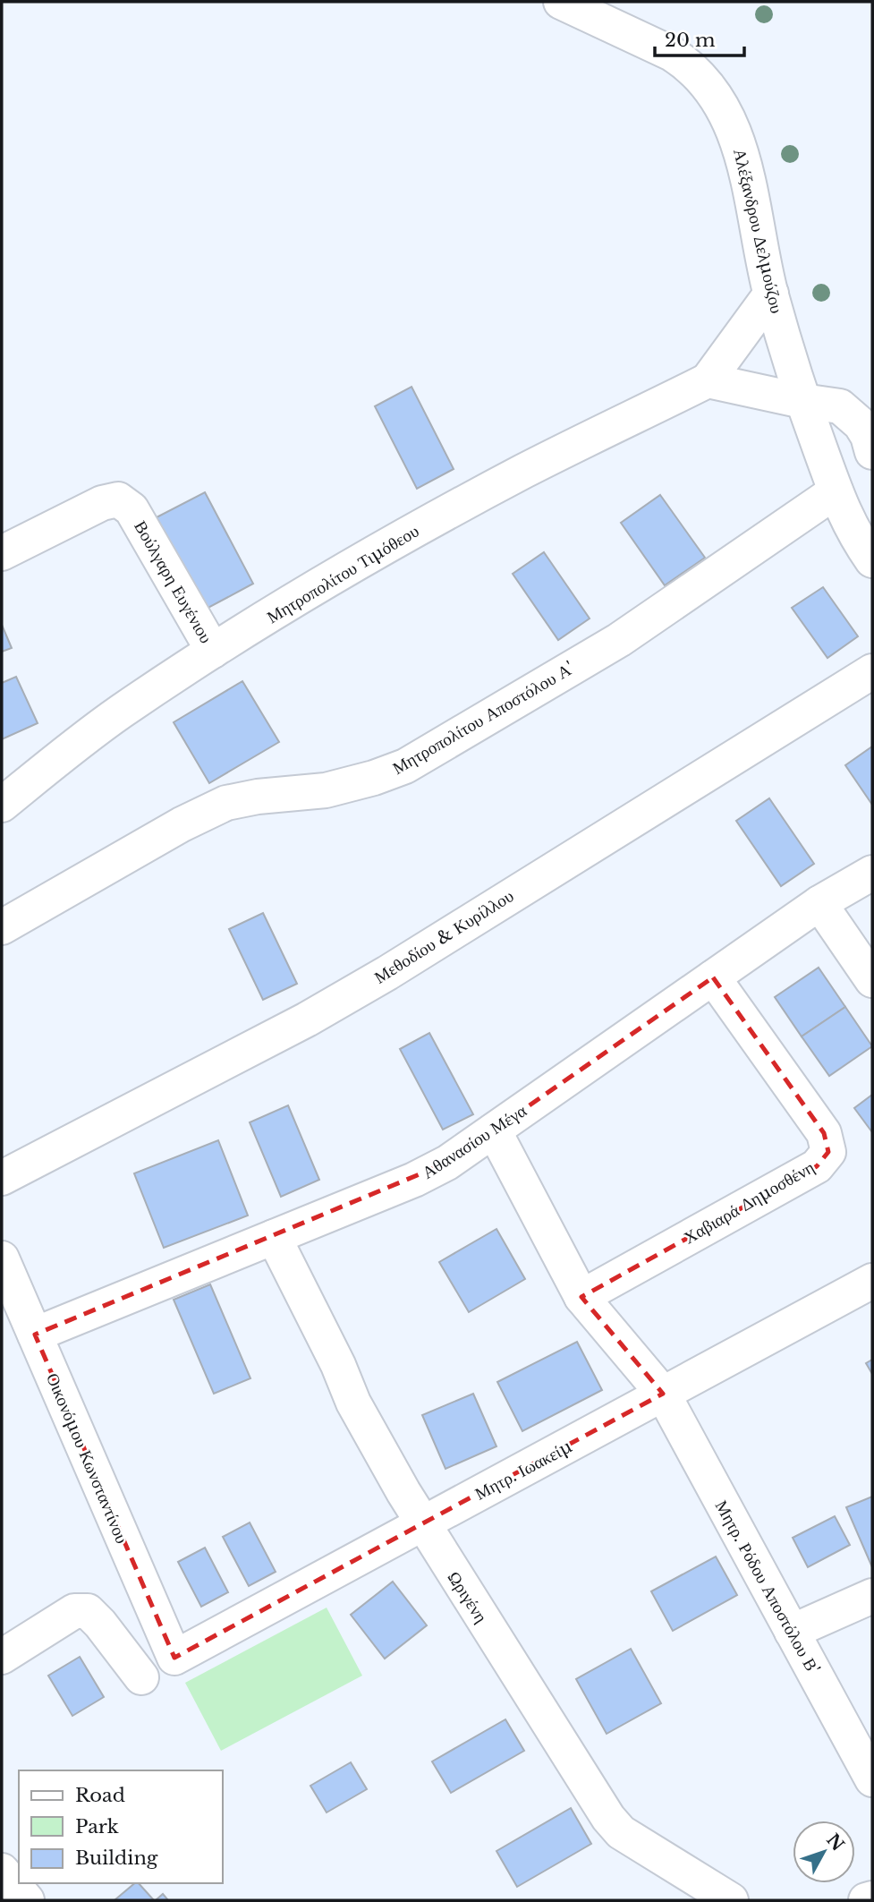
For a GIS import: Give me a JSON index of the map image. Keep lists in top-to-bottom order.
{
  "streets": {
    "street": [
      "Αλέξανδρου Δελμούζου",
      "Μητροπολίτου Τιμόθεου",
      "Βούλγαρη Ευγένιου",
      "Μητροπολίτου Αποστόλου Α'",
      "Μεθοδίου & Κυρίλλου",
      "Αθανασίου Μέγα",
      "Χαβιαρά Δημοσθένη",
      "Οικονόμου Κωνσταντίνου",
      "Μητρ. Ιωακείμ",
      "Μητρ. Ρόδου Αποστόλου Β'",
      "Ωριγένη"
    ]
  },
  "crossings": [
    ["Αλέξανδρου Δελμούζου", "Μητροπολίτου Αποστόλου Α'"],
    ["Μητροπολίτου Τιμόθεου", "Βούλγαρη Ευγένιου"],
    ["Αθανασίου Μέγα", "Χαβιαρά Δημοσθένη"],
    ["Αθανασίου Μέγα", "Οικονόμου Κωνσταντίνου"],
    ["Αθανασίου Μέγα", "Μητρ. Ρόδου Αποστόλου Β'"],
    ["Αθανασίου Μέγα", "Ωριγένη"],
    ["Χαβιαρά Δημοσθένη", "Μητρ. Ρόδου Αποστόλου Β'"],
    ["Οικονόμου Κωνσταντίνου", "Μητρ. Ιωακείμ"],
    ["Μητρ. Ιωακείμ", "Μητρ. Ρόδου Αποστόλου Β'"],
    ["Μητρ. Ιωακείμ", "Ωριγένη"]
  ],
  "legend": ["Road", "Park", "Building"],
  "scale_bar": "20 m",
  "north": "top right"
}
